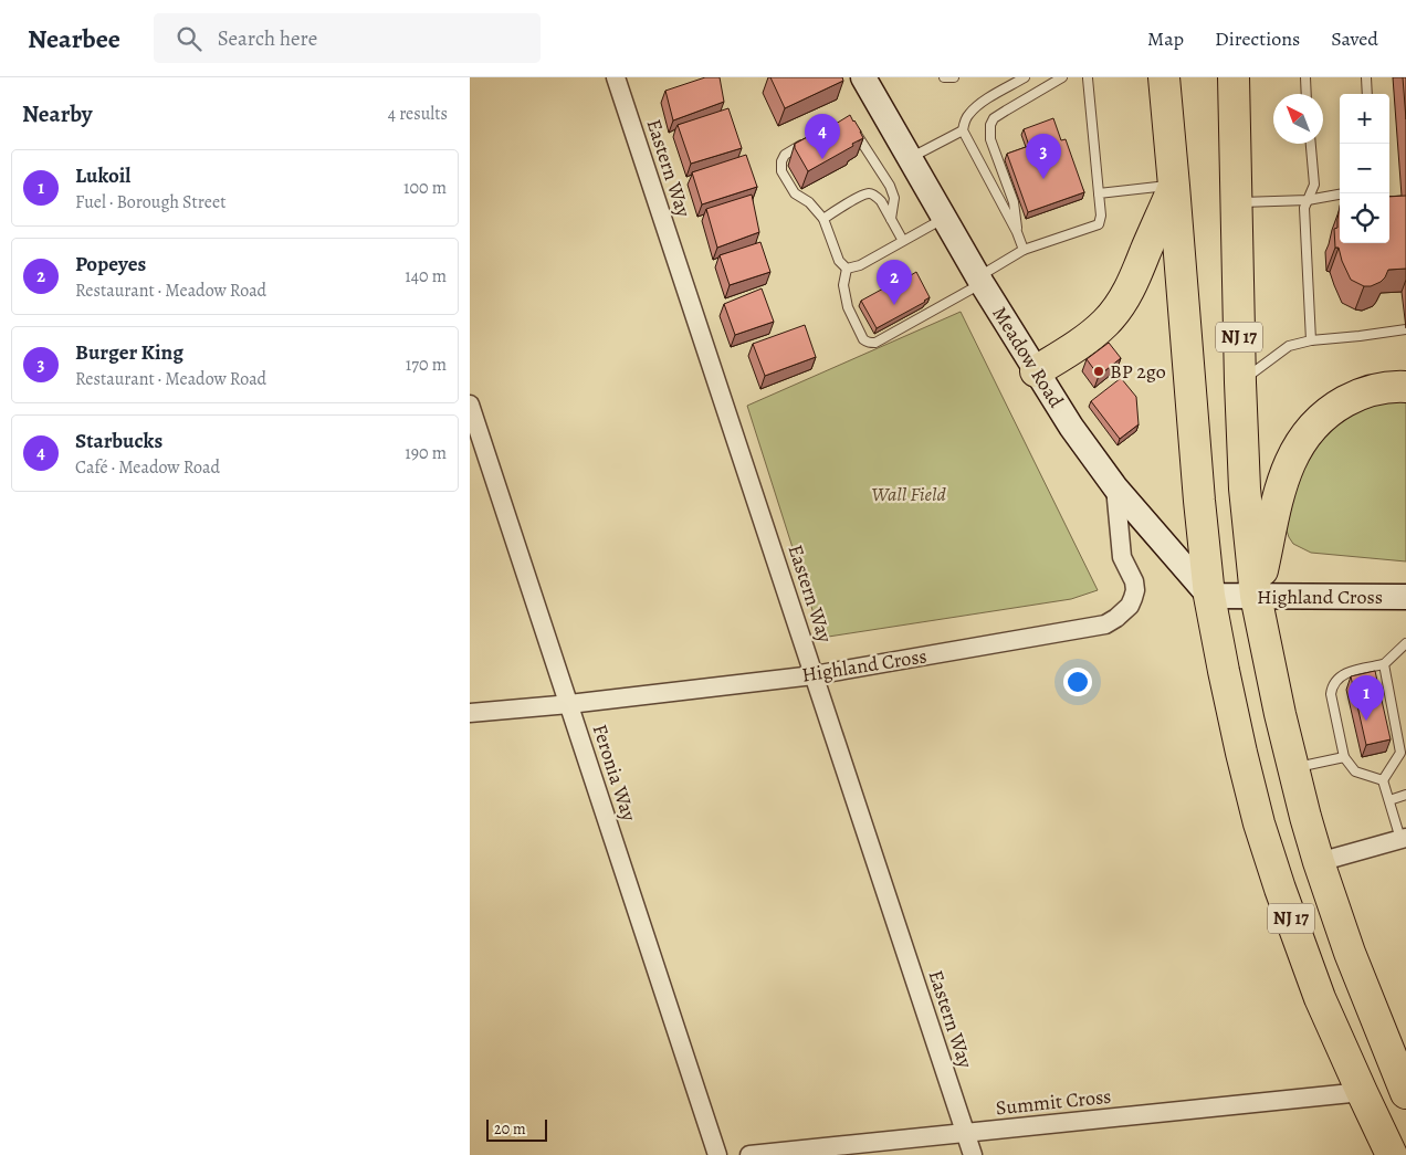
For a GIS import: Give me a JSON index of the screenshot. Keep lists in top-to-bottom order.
{
  "streets": {
    "highway": ["NJ 17"],
    "main road": ["Meadow Road", "Highland Cross"],
    "street": ["Eastern Way", "Feronia Way", "Summit Cross"]
  },
  "crossings": [
    ["Eastern Way", "Highland Cross"],
    ["Eastern Way", "Summit Cross"],
    ["NJ 17", "Meadow Road"],
    ["NJ 17", "Highland Cross"],
    ["NJ 17", "Summit Cross"],
    ["Meadow Road", "Highland Cross"],
    ["Highland Cross", "Feronia Way"]
  ],
  "parks": ["Wall Field"],
  "places": ["BP 2go"],
  "scale_bar": "20 m",
  "north": "top left",
  "page": {
    "header": "Nearbee",
    "search": "Search here",
    "nav": ["Map", "Directions", "Saved"],
    "heading": ["Nearby", "4 results"],
    "map_buttons": ["+", "−"],
    "pins": [
      "4",
      "3",
      "2",
      "1"
    ],
    "list": [
      {
        "mark": "1",
        "name": "Lukoil",
        "note": "Fuel · Borough Street",
        "value": "100 m"
      },
      {
        "mark": "2",
        "name": "Popeyes",
        "note": "Restaurant · Meadow Road",
        "value": "140 m"
      },
      {
        "mark": "3",
        "name": "Burger King",
        "note": "Restaurant · Meadow Road",
        "value": "170 m"
      },
      {
        "mark": "4",
        "name": "Starbucks",
        "note": "Café · Meadow Road",
        "value": "190 m"
      }
    ],
    "scale": "20 m"
  }
}
